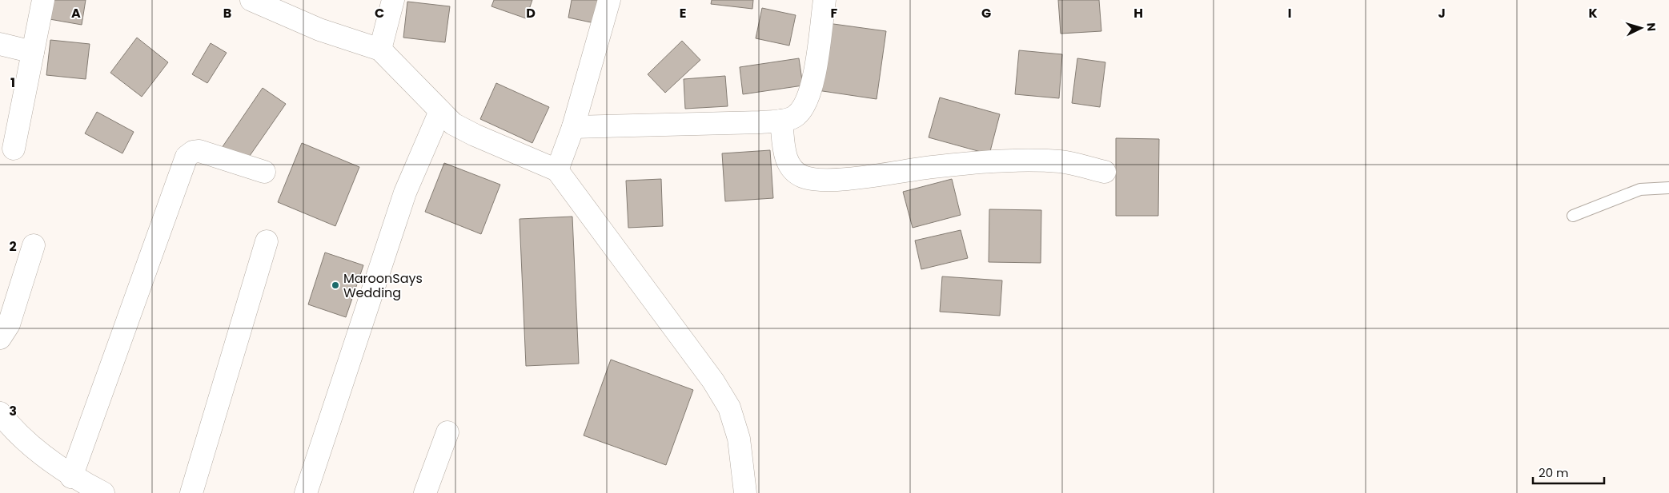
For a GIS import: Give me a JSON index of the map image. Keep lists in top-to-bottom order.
{
  "places": ["MaroonSays Wedding"],
  "scale_bar": "20 m",
  "north": "right",
  "grid": {
    "columns": [
      "A",
      "B",
      "C",
      "D",
      "E",
      "F",
      "G",
      "H",
      "I",
      "J",
      "K"
    ],
    "rows": ["1", "2", "3"]
  }
}
